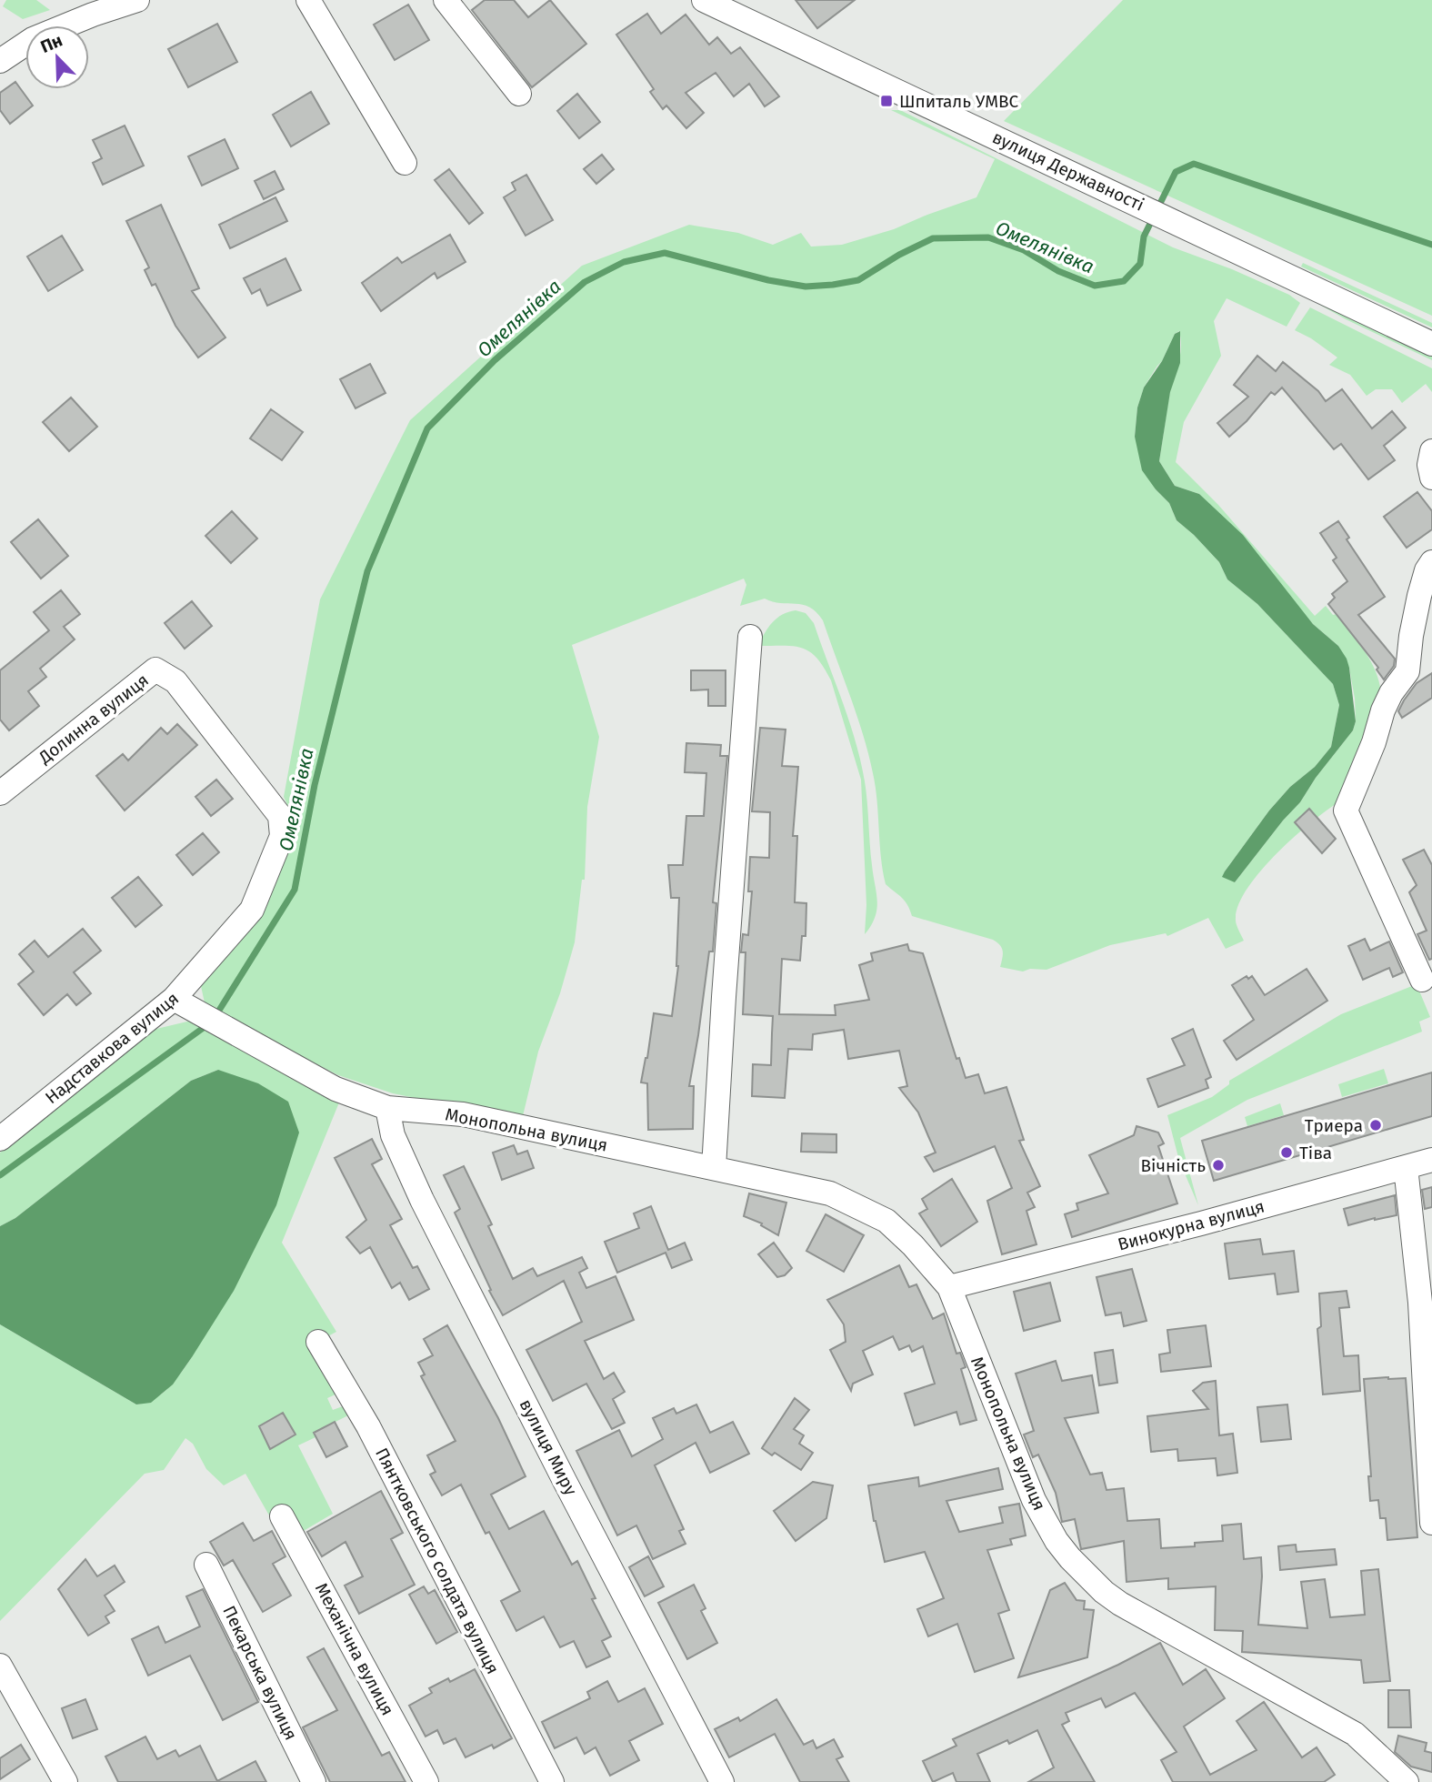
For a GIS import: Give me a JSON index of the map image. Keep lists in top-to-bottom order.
{
  "streets": {
    "street": [
      "вулиця Державності",
      "Долинна вулиця",
      "Надставкова вулиця",
      "Монопольна вулиця",
      "Винокурна вулиця",
      "вулиця Миру",
      "Пянтковського солдата вулиця",
      "Механічна вулиця",
      "Пекарська вулиця"
    ]
  },
  "crossings": [
    ["Долинна вулиця", "Надставкова вулиця"],
    ["Надставкова вулиця", "Монопольна вулиця"],
    ["Монопольна вулиця", "Винокурна вулиця"],
    ["Монопольна вулиця", "вулиця Миру"]
  ],
  "water": ["Омелянівка"],
  "places": {
    "transit": ["Шпиталь УМВС"],
    "other": ["Триера", "Тіва", "Вічність"]
  },
  "north": "top left"
}
